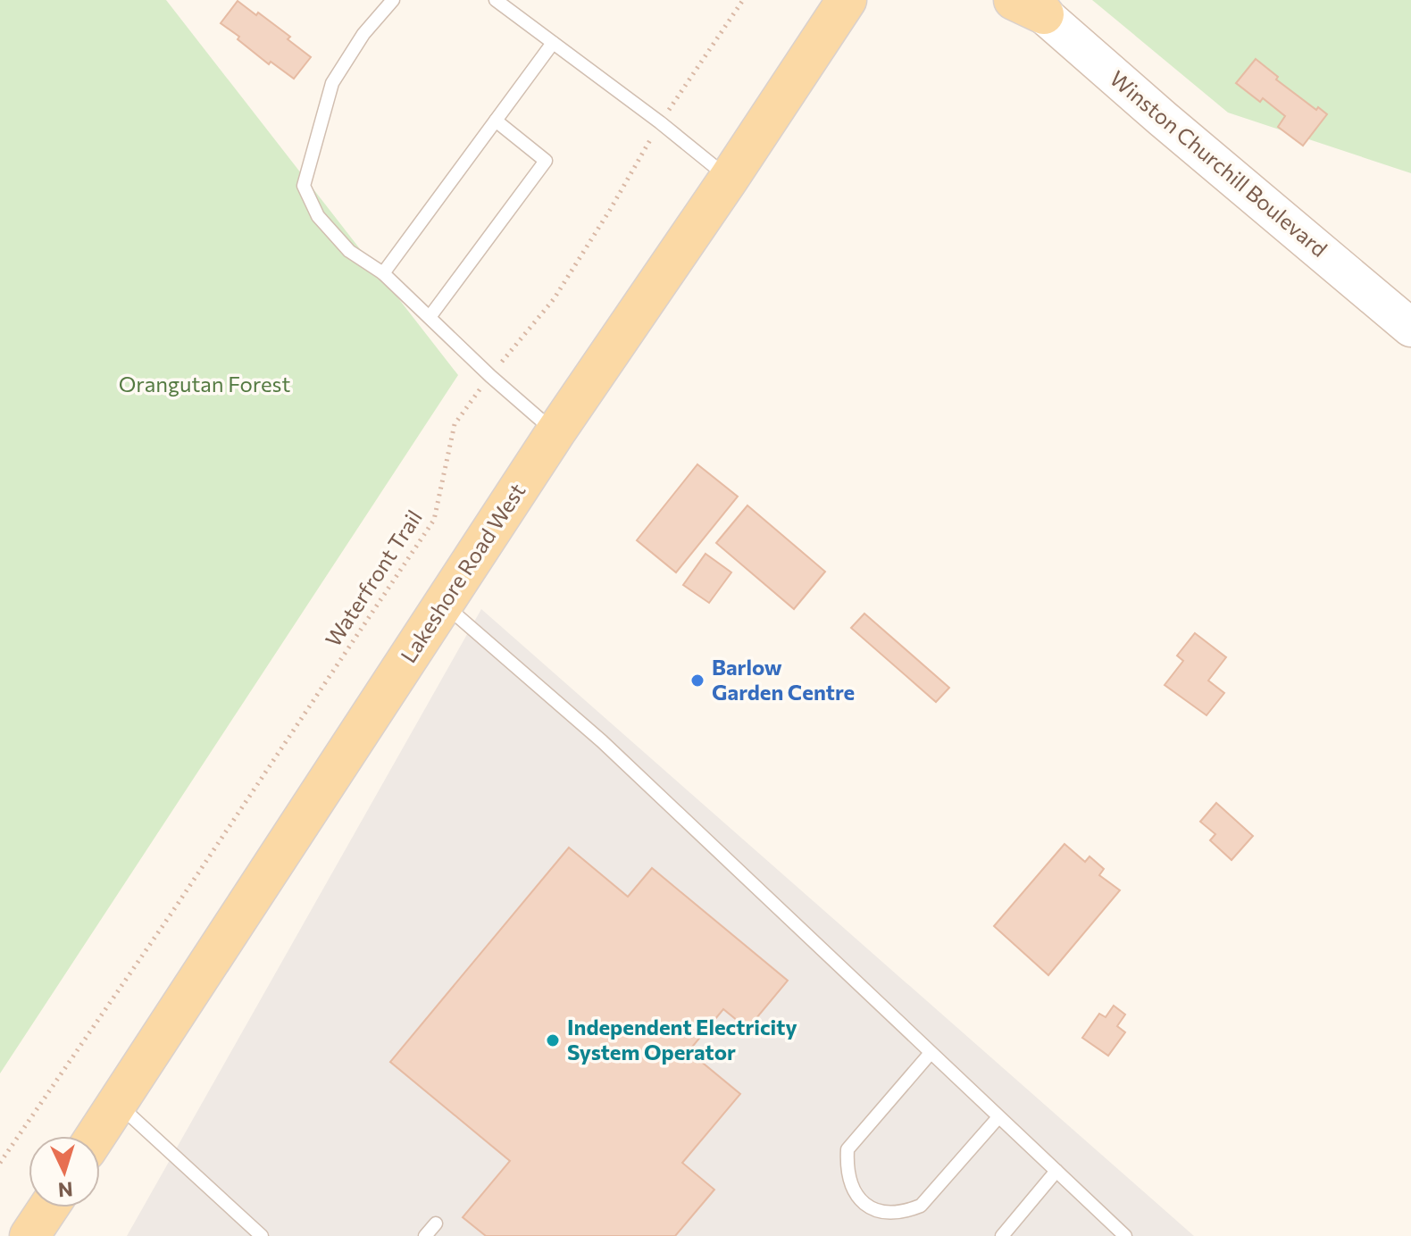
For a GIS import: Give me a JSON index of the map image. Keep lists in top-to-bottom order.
{
  "streets": {
    "main road": ["Winston Churchill Boulevard", "Lakeshore Road West"],
    "path": ["Waterfront Trail"]
  },
  "parks": ["Orangutan Forest"],
  "places": ["Barlow Garden Centre", "Independent Electricity System Operator"],
  "north": "bottom"
}
